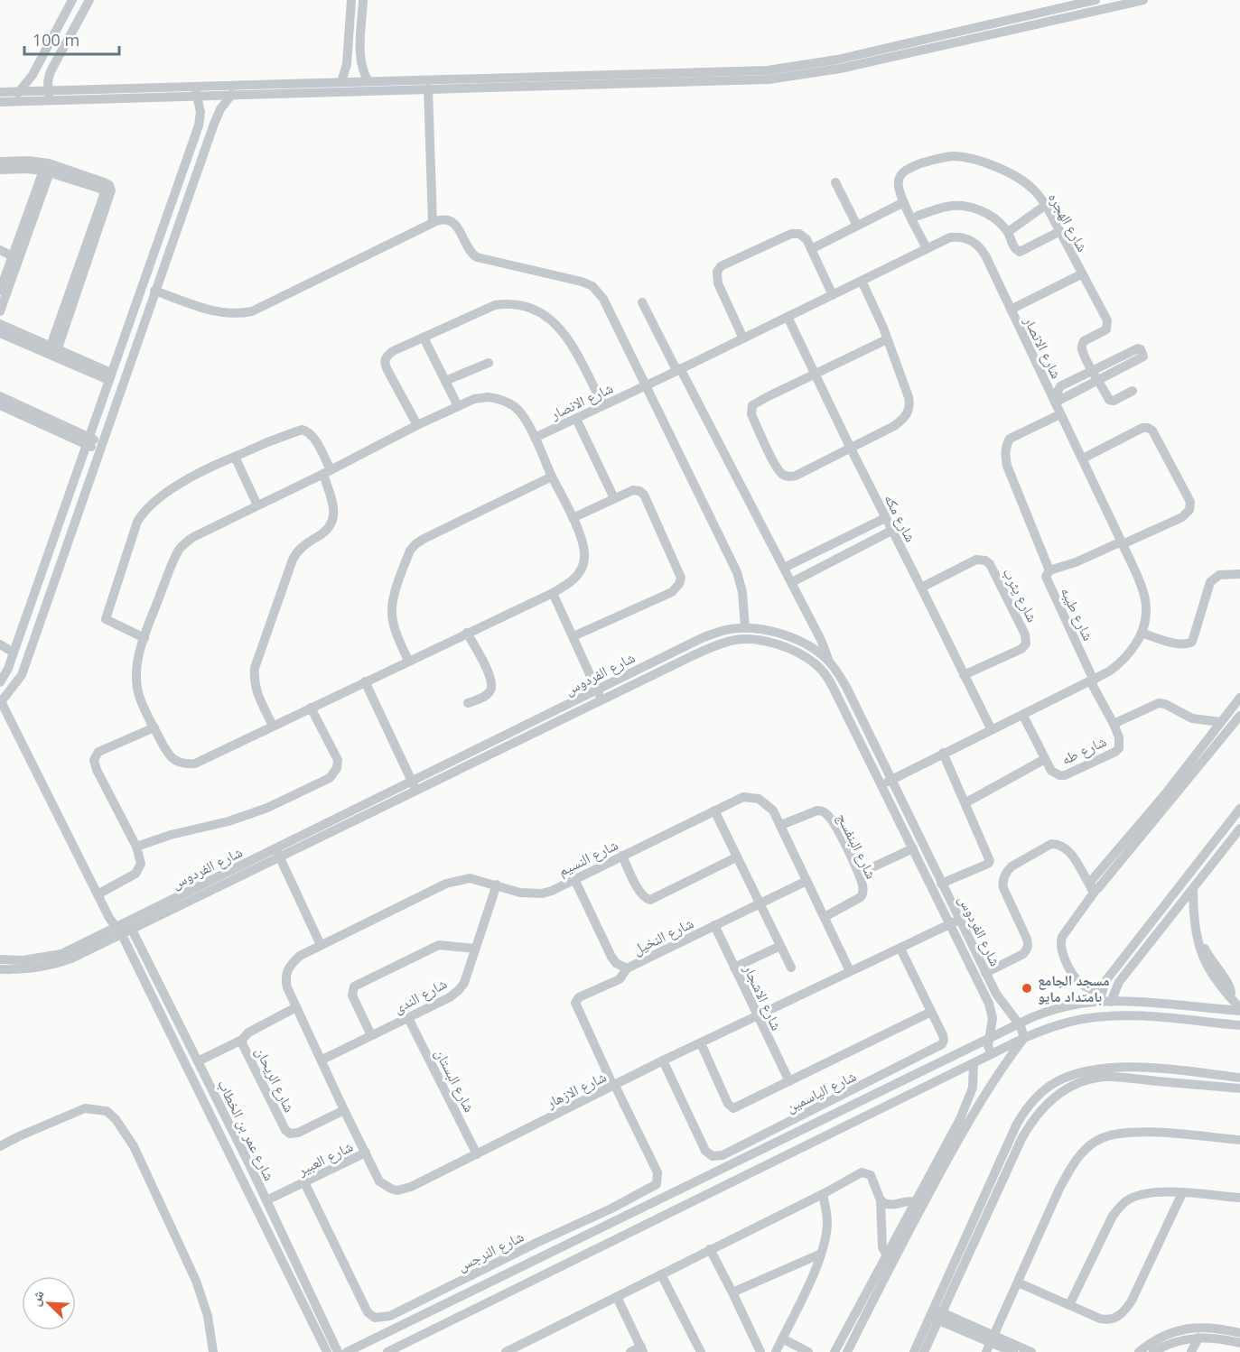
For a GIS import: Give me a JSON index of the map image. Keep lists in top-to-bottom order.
{
  "streets": {
    "street": [
      "شارع الهجره",
      "شارع الانصار",
      "شارع مكه",
      "شارع يثرب",
      "شارع طيبه",
      "شارع الفردوس",
      "شارع طه",
      "شارع البنفسج",
      "شارع النسيم",
      "شارع النخيل",
      "شارع الندى",
      "شارع الاشجار",
      "شارع الريحان",
      "شارع البستان",
      "شارع الازهار",
      "شارع الياسمين",
      "شارع عمر بن الخطاب",
      "شارع العبير",
      "شارع النرجس"
    ]
  },
  "crossings": [
    ["شارع الهجره", "شارع الانصار"],
    ["شارع الانصار", "شارع مكه"],
    ["شارع الانصار", "شارع طيبه"],
    ["شارع الانصار", "شارع الفردوس"],
    ["شارع الانصار", "شارع طه"],
    ["شارع مكه", "شارع يثرب"],
    ["شارع طيبه", "شارع طه"],
    ["شارع الفردوس", "شارع الازهار"],
    ["شارع الفردوس", "شارع عمر بن الخطاب"],
    ["شارع البنفسج", "شارع النسيم"],
    ["شارع النسيم", "شارع النخيل"],
    ["شارع النسيم", "شارع الندى"],
    ["شارع النسيم", "شارع الريحان"],
    ["شارع النسيم", "شارع الازهار"],
    ["شارع النخيل", "شارع الاشجار"],
    ["شارع الندى", "شارع البستان"],
    ["شارع الندى", "شارع الازهار"],
    ["شارع الاشجار", "شارع الازهار"],
    ["شارع الريحان", "شارع الازهار"],
    ["شارع البستان", "شارع الازهار"],
    ["شارع الازهار", "شارع الياسمين"],
    ["شارع الازهار", "شارع العبير"],
    ["شارع الازهار", "شارع النرجس"],
    ["شارع عمر بن الخطاب", "شارع العبير"]
  ],
  "places": ["مسجد الجامع بامتداد مايو"],
  "scale_bar": "100 m",
  "north": "top left"
}
